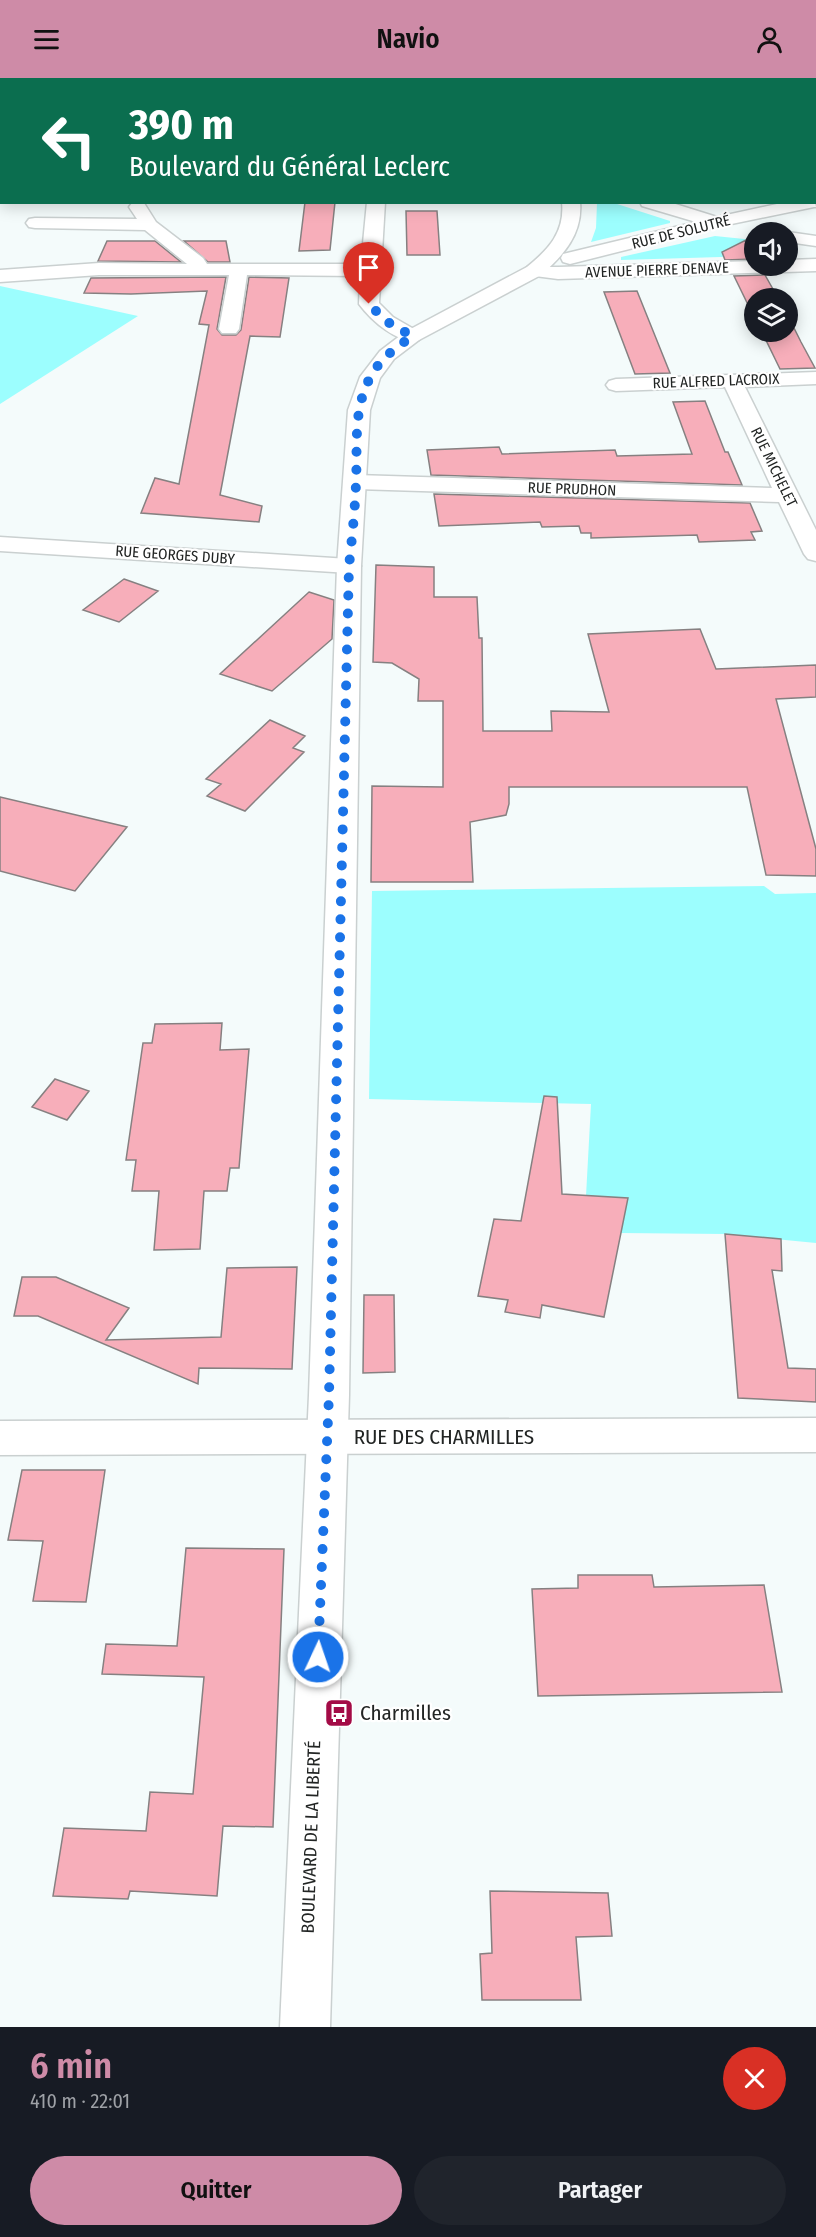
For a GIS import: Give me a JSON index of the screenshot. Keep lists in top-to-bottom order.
{
  "streets": {
    "street": [
      "RUE DE SOLUTRÉ",
      "AVENUE PIERRE DENAVE",
      "RUE ALFRED LACROIX",
      "RUE MICHELET",
      "RUE PRUDHON",
      "RUE GEORGES DUBY",
      "RUE DES CHARMILLES",
      "BOULEVARD DE LA LIBERTÉ"
    ]
  },
  "crossings": [
    ["RUE DE SOLUTRÉ", "AVENUE PIERRE DENAVE"],
    ["RUE DE SOLUTRÉ", "BOULEVARD DE LA LIBERTÉ"],
    ["AVENUE PIERRE DENAVE", "BOULEVARD DE LA LIBERTÉ"],
    ["RUE ALFRED LACROIX", "RUE MICHELET"],
    ["RUE MICHELET", "RUE PRUDHON"],
    ["RUE PRUDHON", "BOULEVARD DE LA LIBERTÉ"],
    ["RUE GEORGES DUBY", "BOULEVARD DE LA LIBERTÉ"],
    ["RUE DES CHARMILLES", "BOULEVARD DE LA LIBERTÉ"]
  ],
  "places": {
    "bus stop": ["Charmilles"]
  },
  "page": {
    "header": "Navio",
    "turn": ["390 m", "Boulevard du Général Leclerc"],
    "heading": ["6 min", "410 m · 22:01"],
    "buttons": ["Quitter", "Partager"]
  }
}
